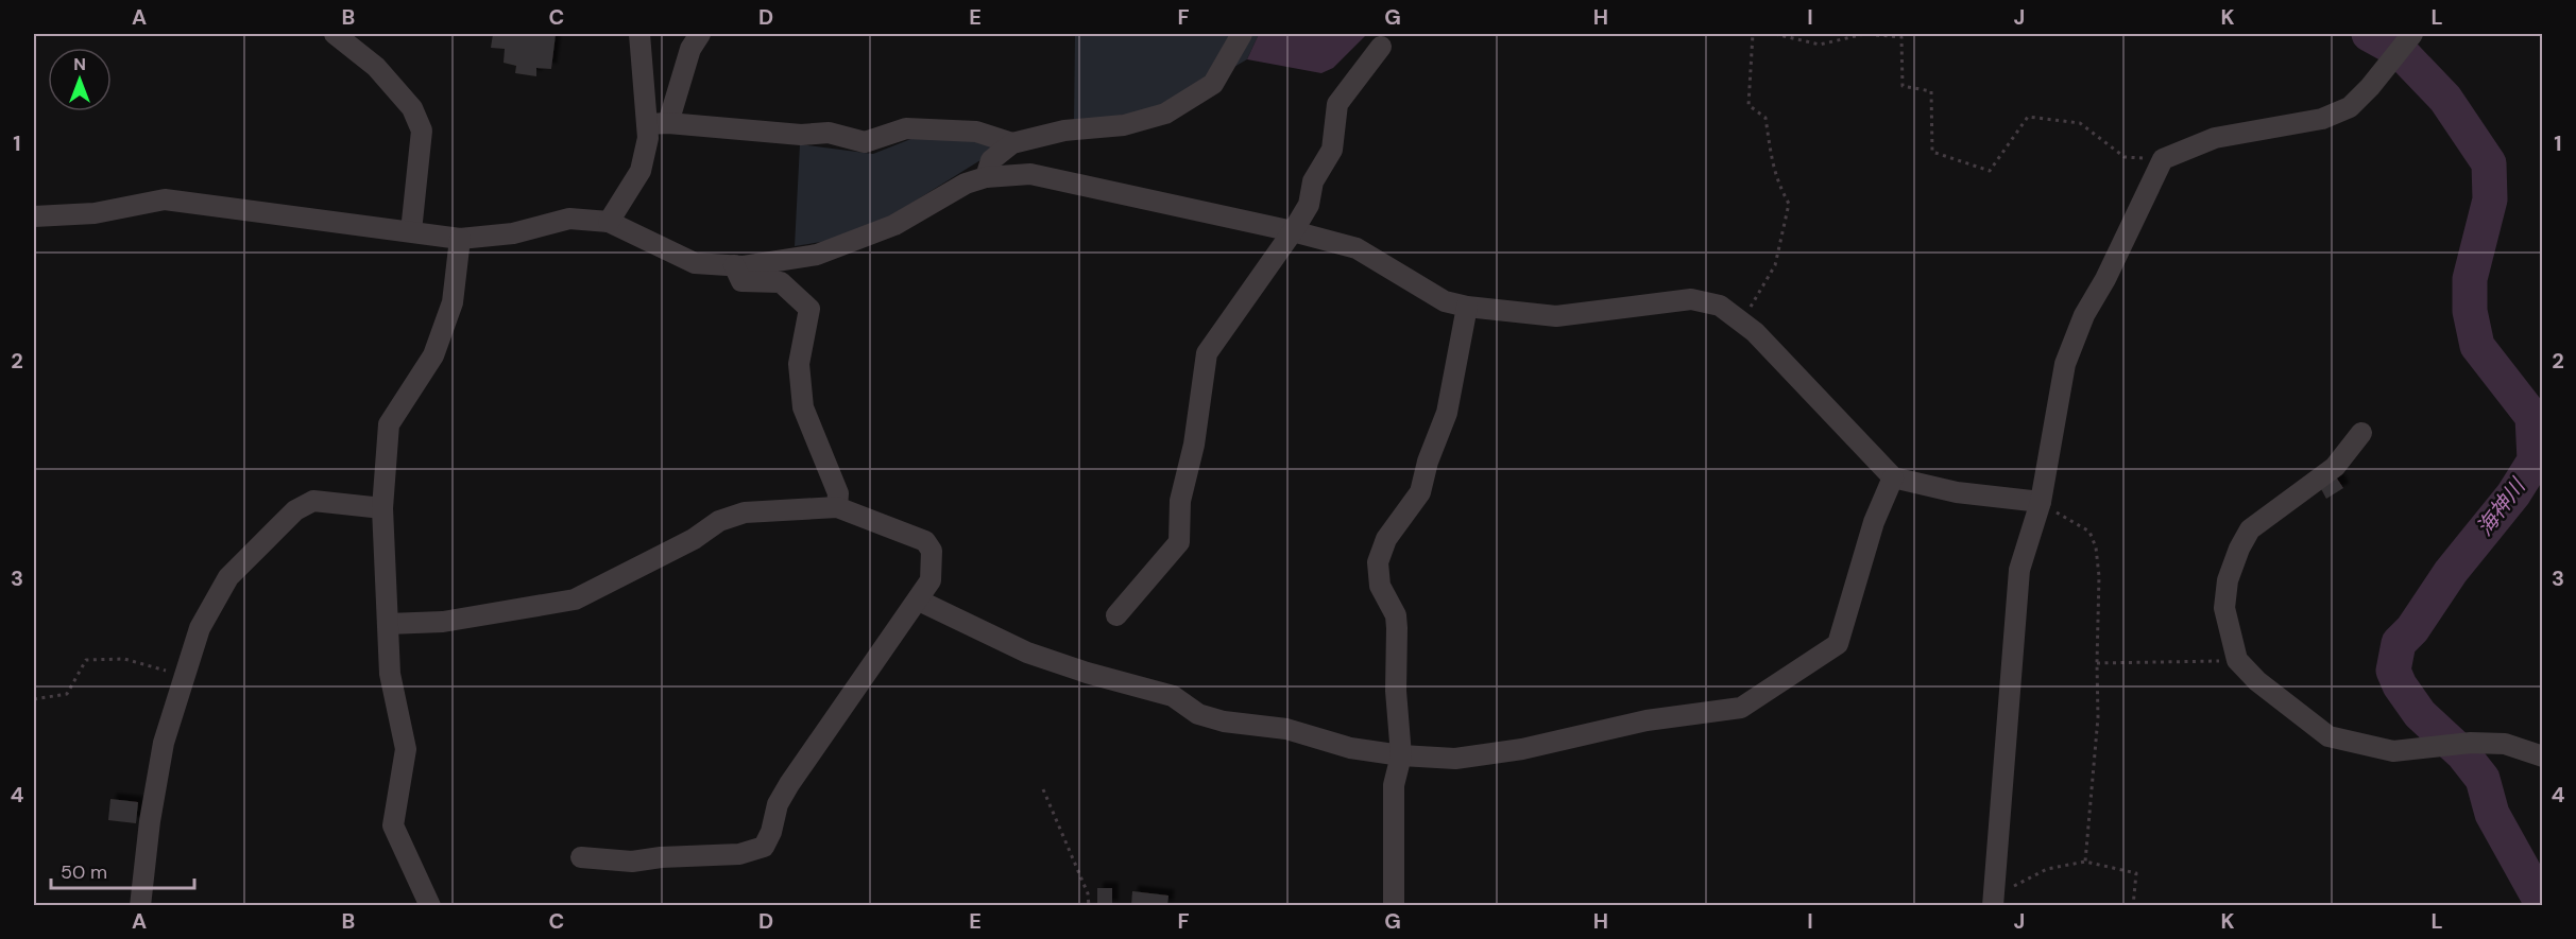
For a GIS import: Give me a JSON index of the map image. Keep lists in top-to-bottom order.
{
  "water": ["海神川"],
  "scale_bar": "50 m",
  "north": "top",
  "grid": {
    "columns": [
      "A",
      "B",
      "C",
      "D",
      "E",
      "F",
      "G",
      "H",
      "I",
      "J",
      "K",
      "L"
    ],
    "rows": [
      "1",
      "2",
      "3",
      "4"
    ]
  }
}
